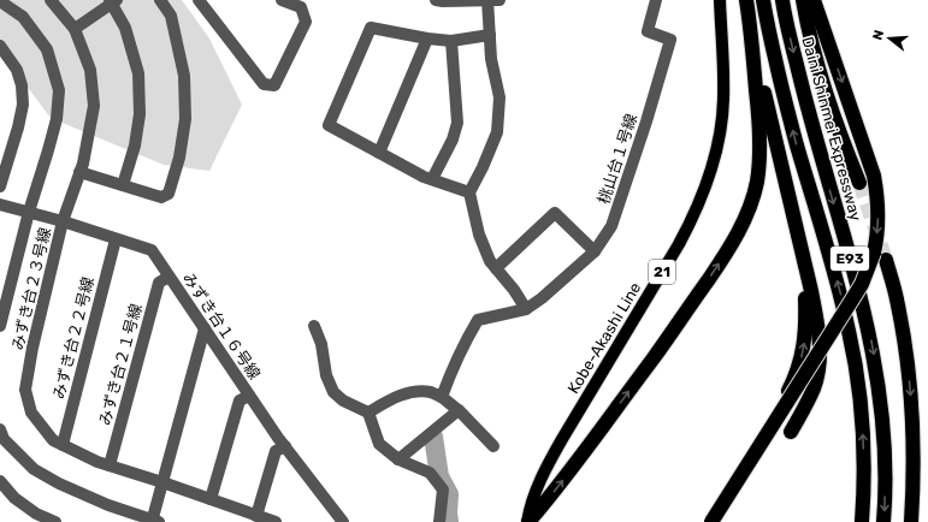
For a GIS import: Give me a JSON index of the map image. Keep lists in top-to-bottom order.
{
  "streets": {
    "highway": ["Daini Shinmei Expressway", "E93"],
    "main road": ["21", "Kobe-Akashi Line"],
    "street": [
      "桃山台１号線",
      "みずき台２３号線",
      "みずき台１６号線",
      "みずき台２２号線",
      "みずき台２１号線"
    ]
  },
  "crossings": [
    ["みずき台２３号線", "みずき台１６号線"],
    ["みずき台２３号線", "みずき台２２号線"],
    ["みずき台２３号線", "みずき台２１号線"],
    ["みずき台１６号線", "みずき台２２号線"],
    ["みずき台１６号線", "みずき台２１号線"]
  ],
  "north": "left"
}
